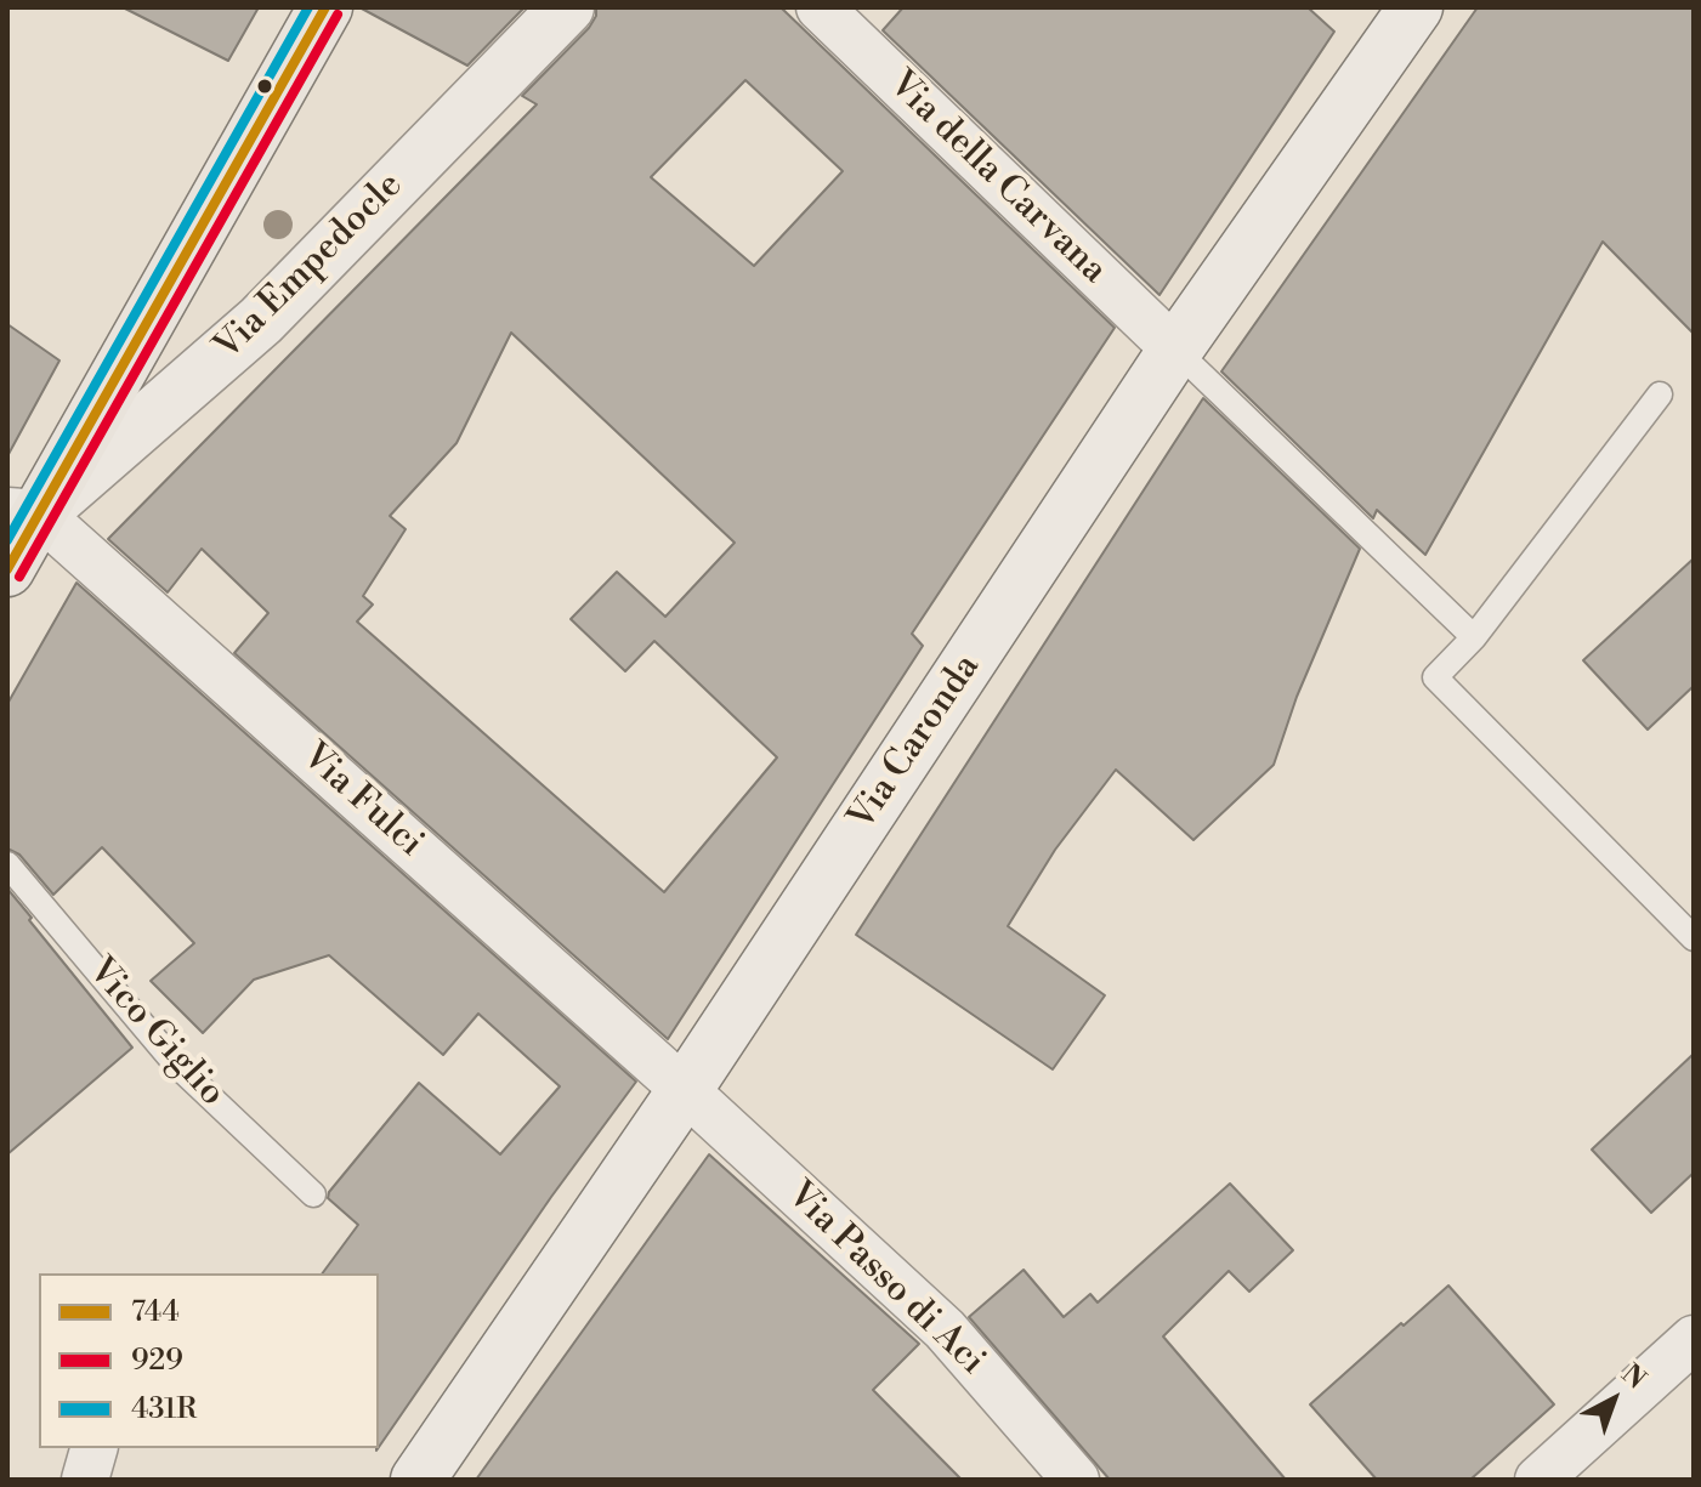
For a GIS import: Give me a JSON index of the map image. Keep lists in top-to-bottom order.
{
  "streets": {
    "main road": ["Via Empedocle", "Via Caronda"],
    "street": ["Via della Carvana", "Via Fulci", "Via Passo di Aci"],
    "lane": ["Vico Giglio"]
  },
  "crossings": [
    ["Via della Carvana", "Via Caronda"],
    ["Via Empedocle", "Via Fulci"],
    ["Via Caronda", "Via Fulci"],
    ["Via Caronda", "Via Passo di Aci"],
    ["Via Fulci", "Via Passo di Aci"]
  ],
  "lines": ["transit line 744", "transit line 431R", "transit line 929"],
  "legend": ["744", "929", "431R"],
  "north": "top right"
}
